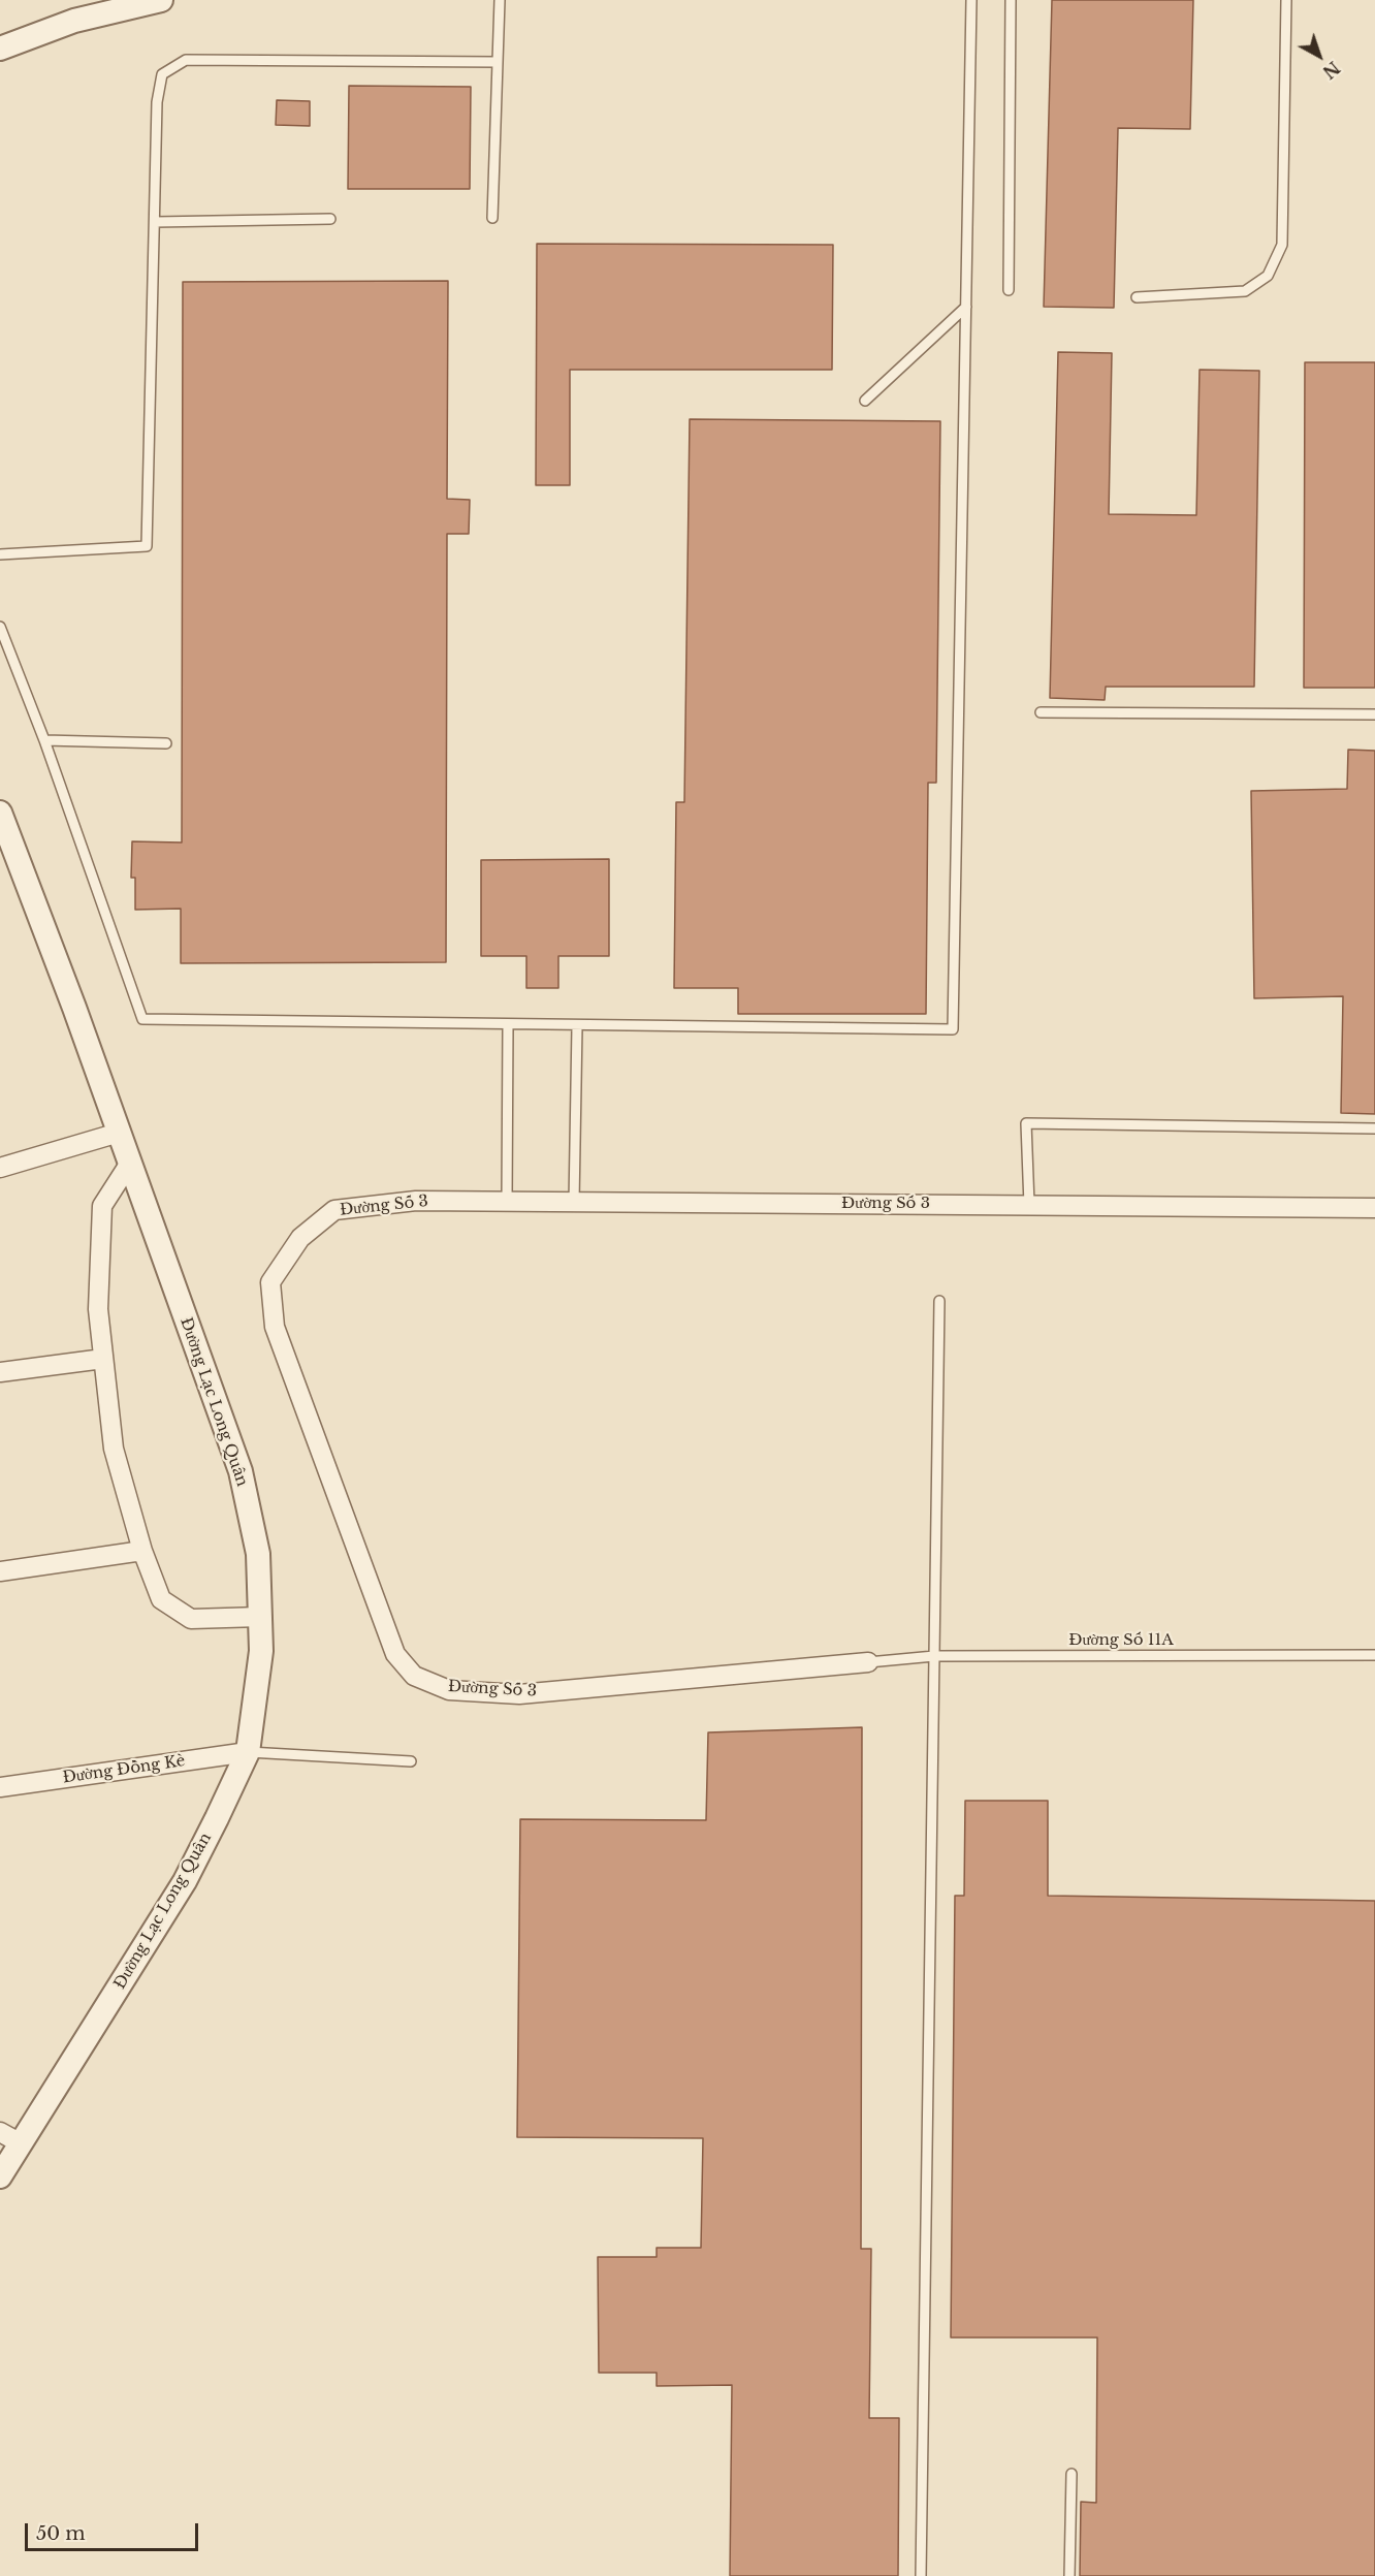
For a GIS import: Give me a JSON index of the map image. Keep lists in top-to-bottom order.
{
  "streets": {
    "street": ["Đường Số 3", "Đường Lạc Long Quân", "Đường Đồng Kè"],
    "lane": ["Đường Số 11A"]
  },
  "crossings": [
    ["Đường Số 3", "Đường Số 11A"],
    ["Đường Lạc Long Quân", "Đường Đồng Kè"]
  ],
  "scale_bar": "50 m",
  "north": "bottom right"
}
